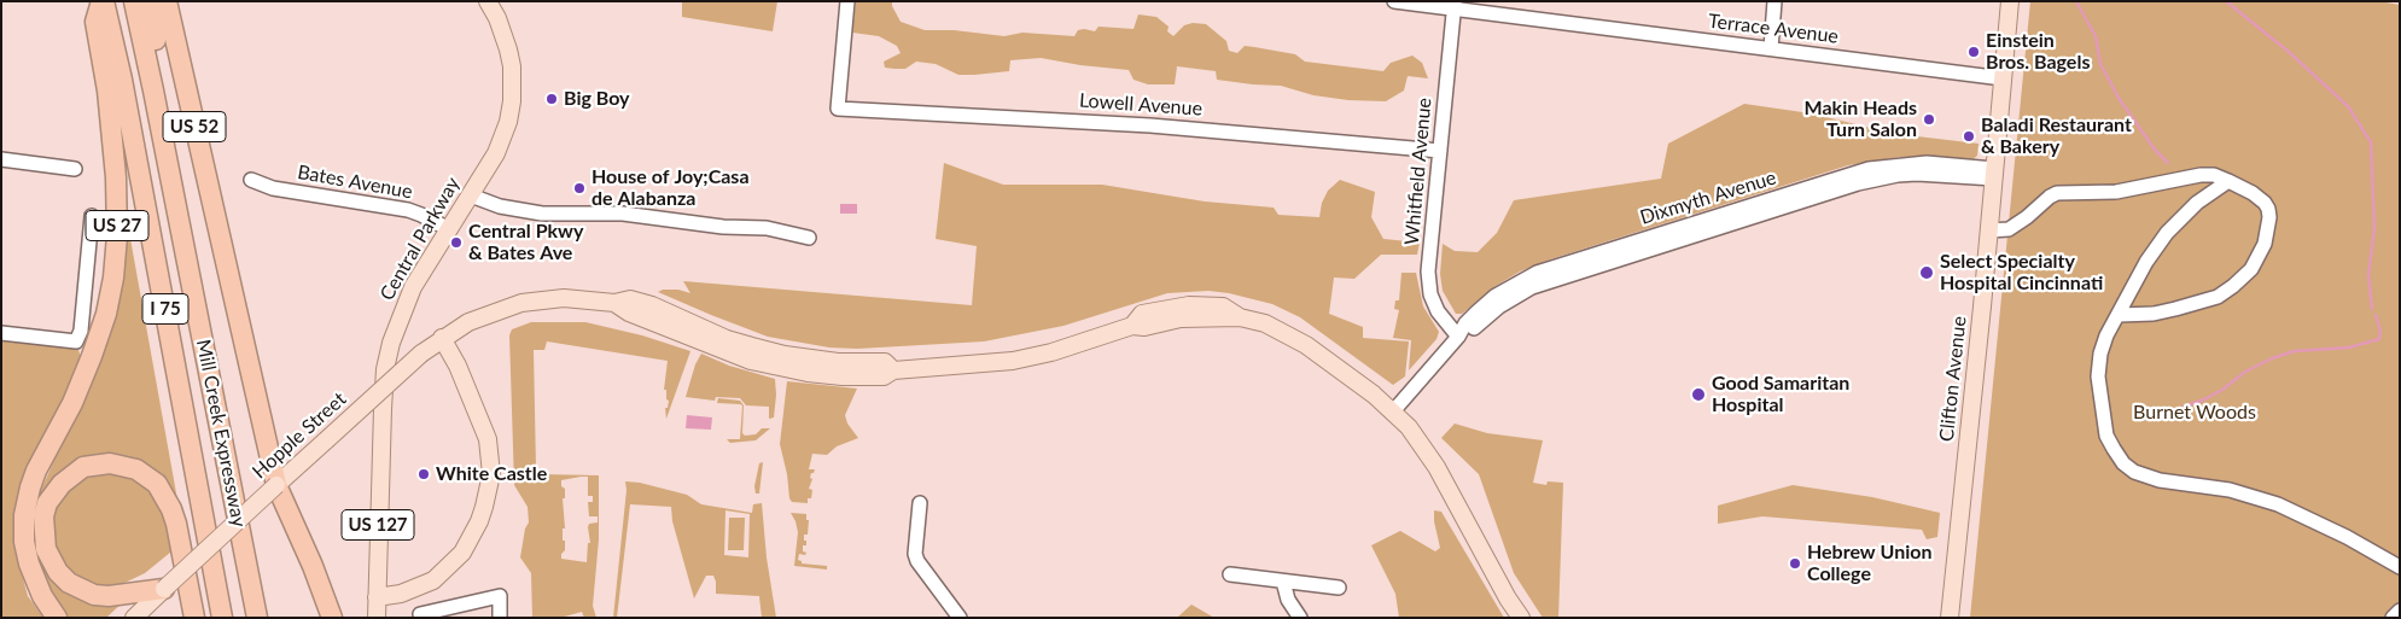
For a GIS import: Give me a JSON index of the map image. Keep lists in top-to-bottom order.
{
  "streets": {
    "highway": [
      "US 52",
      "US 27",
      "I 75",
      "Mill Creek Expressway"
    ],
    "main road": [
      "Central Parkway",
      "Clifton Avenue",
      "Hopple Street",
      "US 127"
    ],
    "street": [
      "Terrace Avenue",
      "Lowell Avenue",
      "Whitfield Avenue",
      "Bates Avenue",
      "Dixmyth Avenue"
    ]
  },
  "crossings": [
    ["Terrace Avenue", "Whitfield Avenue"],
    ["Terrace Avenue", "Clifton Avenue"],
    ["Lowell Avenue", "Whitfield Avenue"],
    ["US 52", "Hopple Street"],
    ["Whitfield Avenue", "Dixmyth Avenue"],
    ["Bates Avenue", "Central Parkway"],
    ["Dixmyth Avenue", "Clifton Avenue"],
    ["Dixmyth Avenue", "Hopple Street"],
    ["US 27", "Mill Creek Expressway"]
  ],
  "parks": ["Burnet Woods"],
  "places": [
    "Einstein Bros. Bagels",
    "Big Boy",
    "Makin Heads Turn Salon",
    "Baladi Restaurant & Bakery",
    "House of Joy;Casa de Alabanza",
    "Central Pkwy & Bates Ave",
    "Select Specialty Hospital Cincinnati",
    "Good Samaritan Hospital",
    "White Castle",
    "Hebrew Union College"
  ]
}
